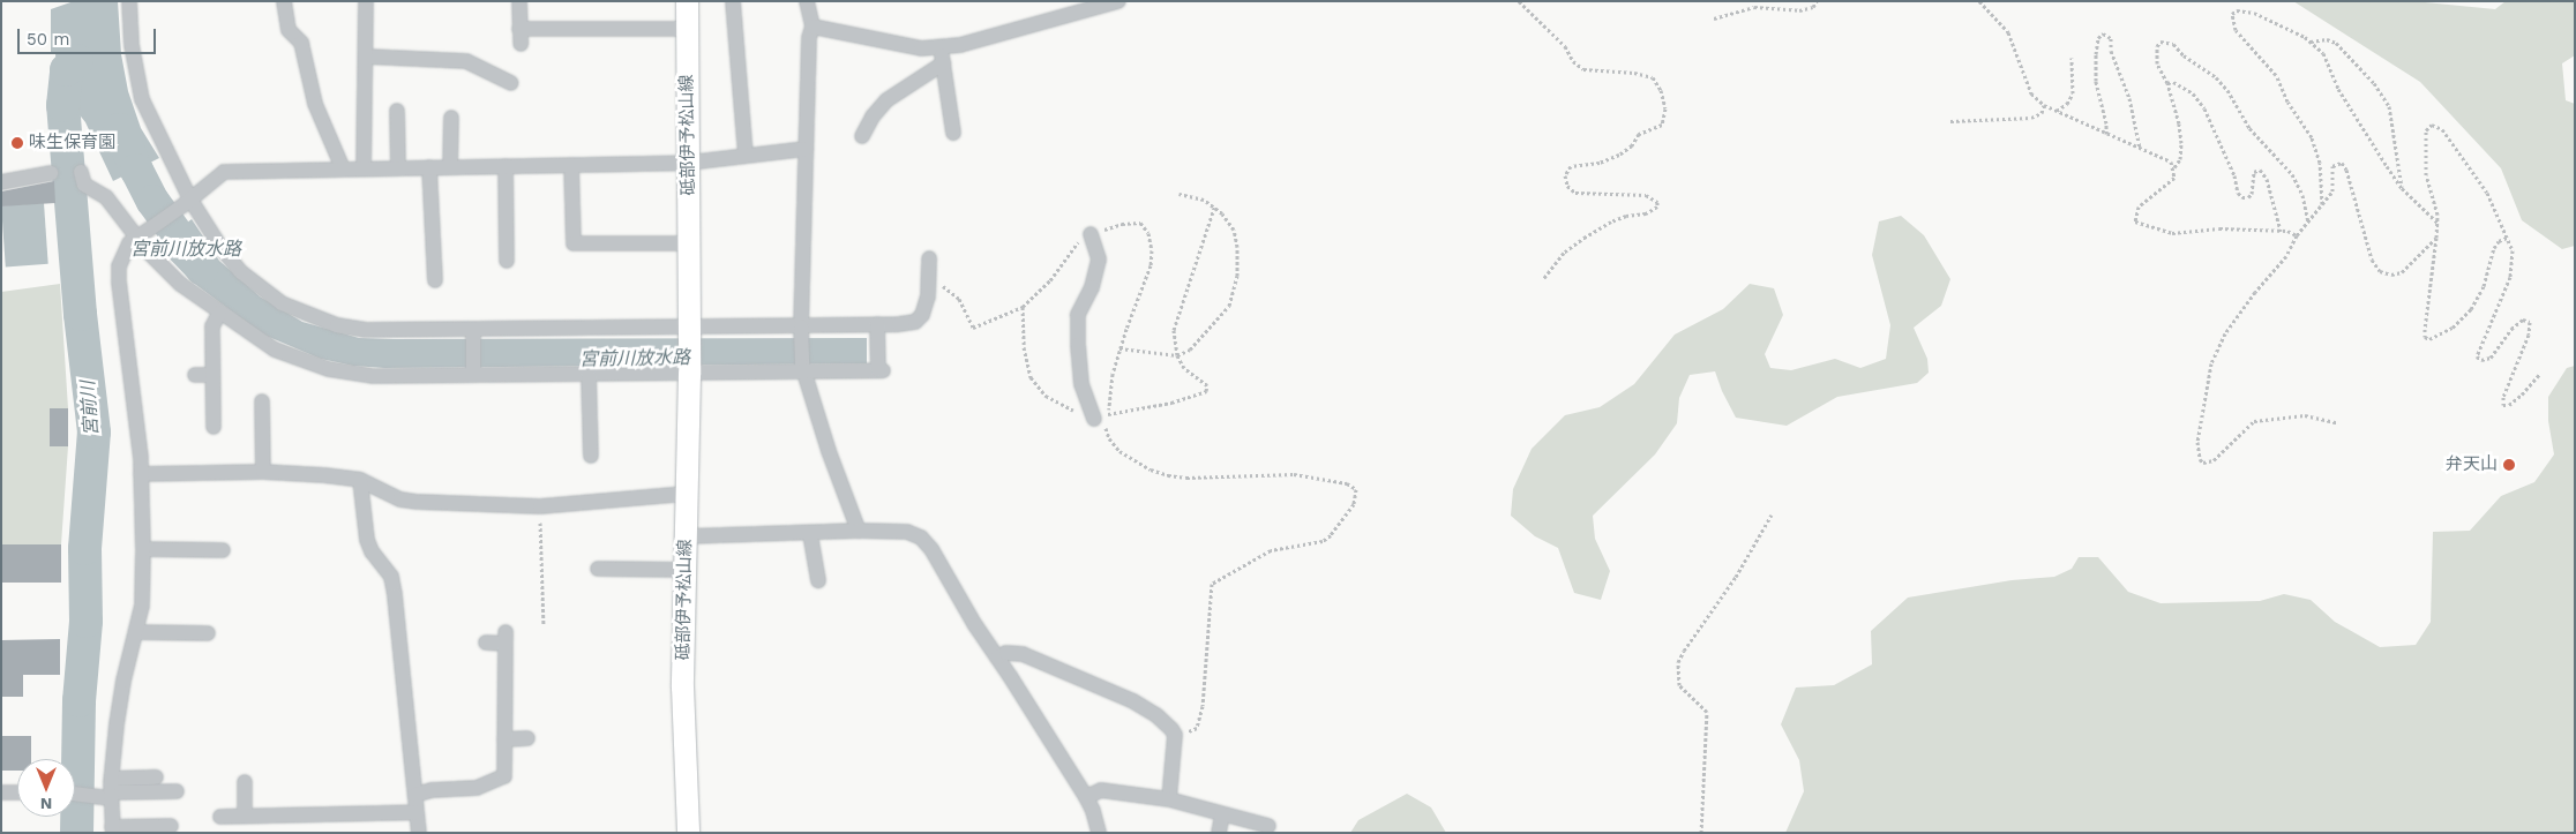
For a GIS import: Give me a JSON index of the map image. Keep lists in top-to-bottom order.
{
  "streets": {
    "main road": ["砥部伊予松山線"]
  },
  "water": ["宮前川放水路", "宮前川"],
  "places": ["味生保育園", "弁天山"],
  "scale_bar": "50 m",
  "north": "bottom"
}
